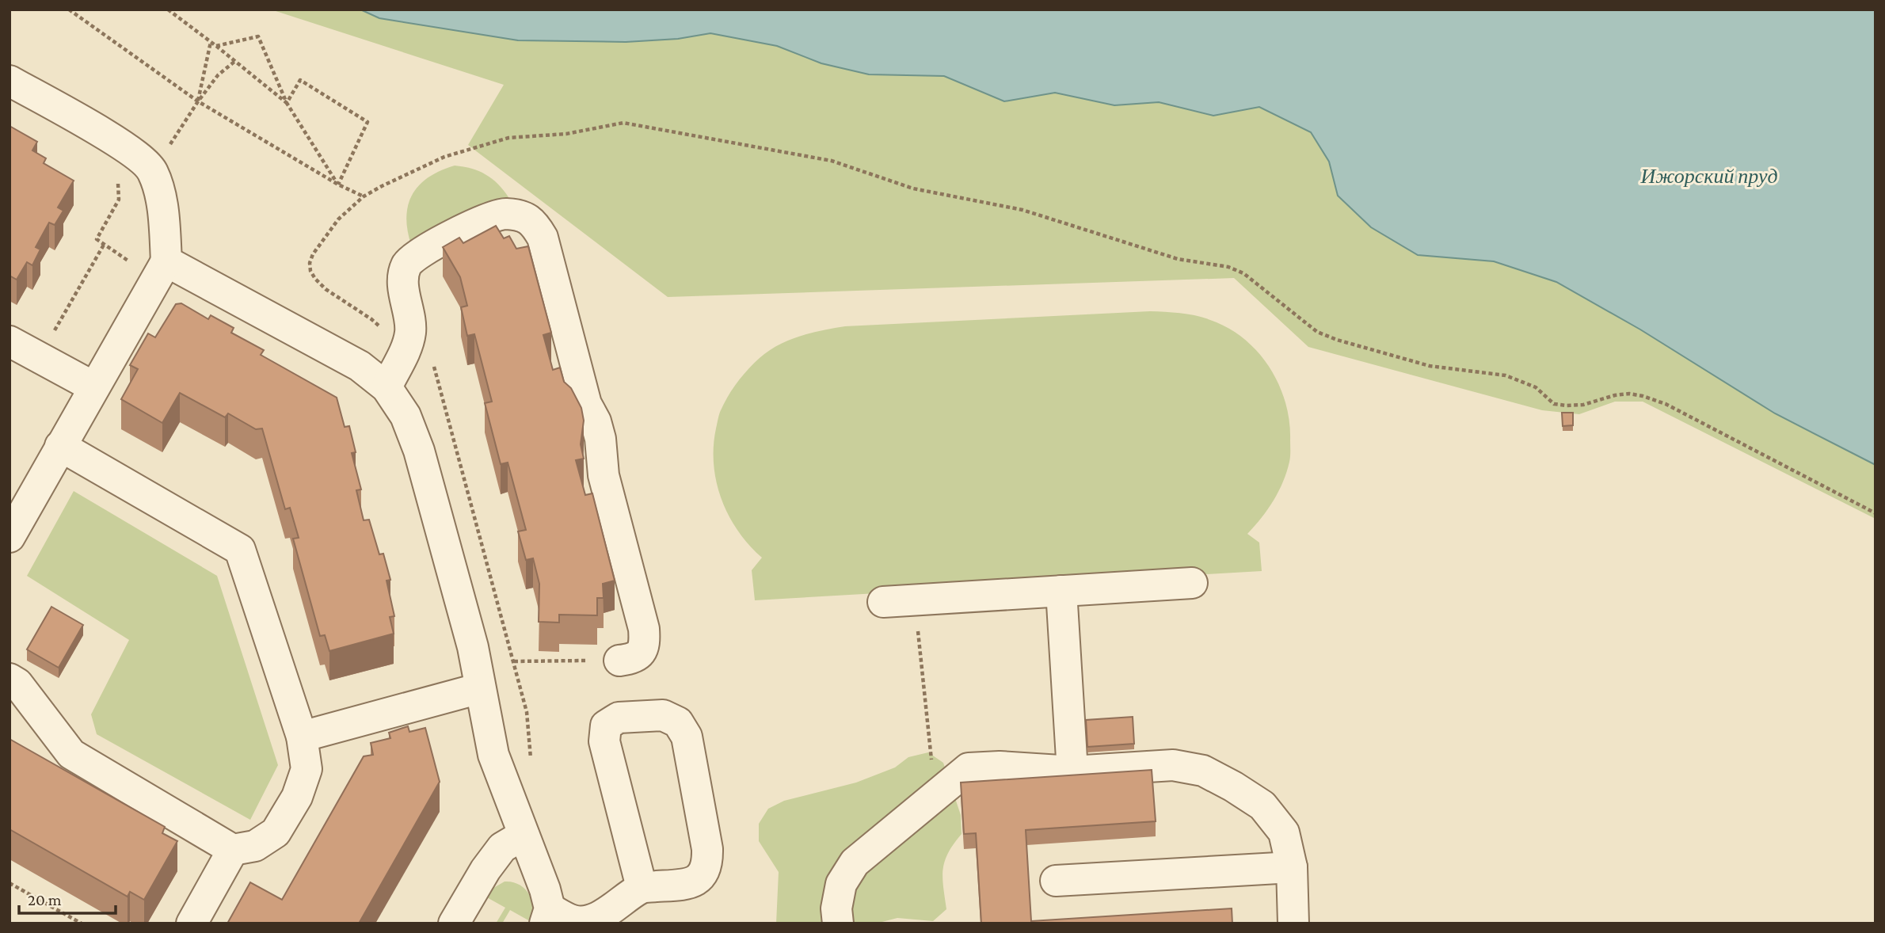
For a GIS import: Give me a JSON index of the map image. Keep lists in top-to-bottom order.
{
  "water": ["Ижорский пруд"],
  "scale_bar": "20 m"
}
